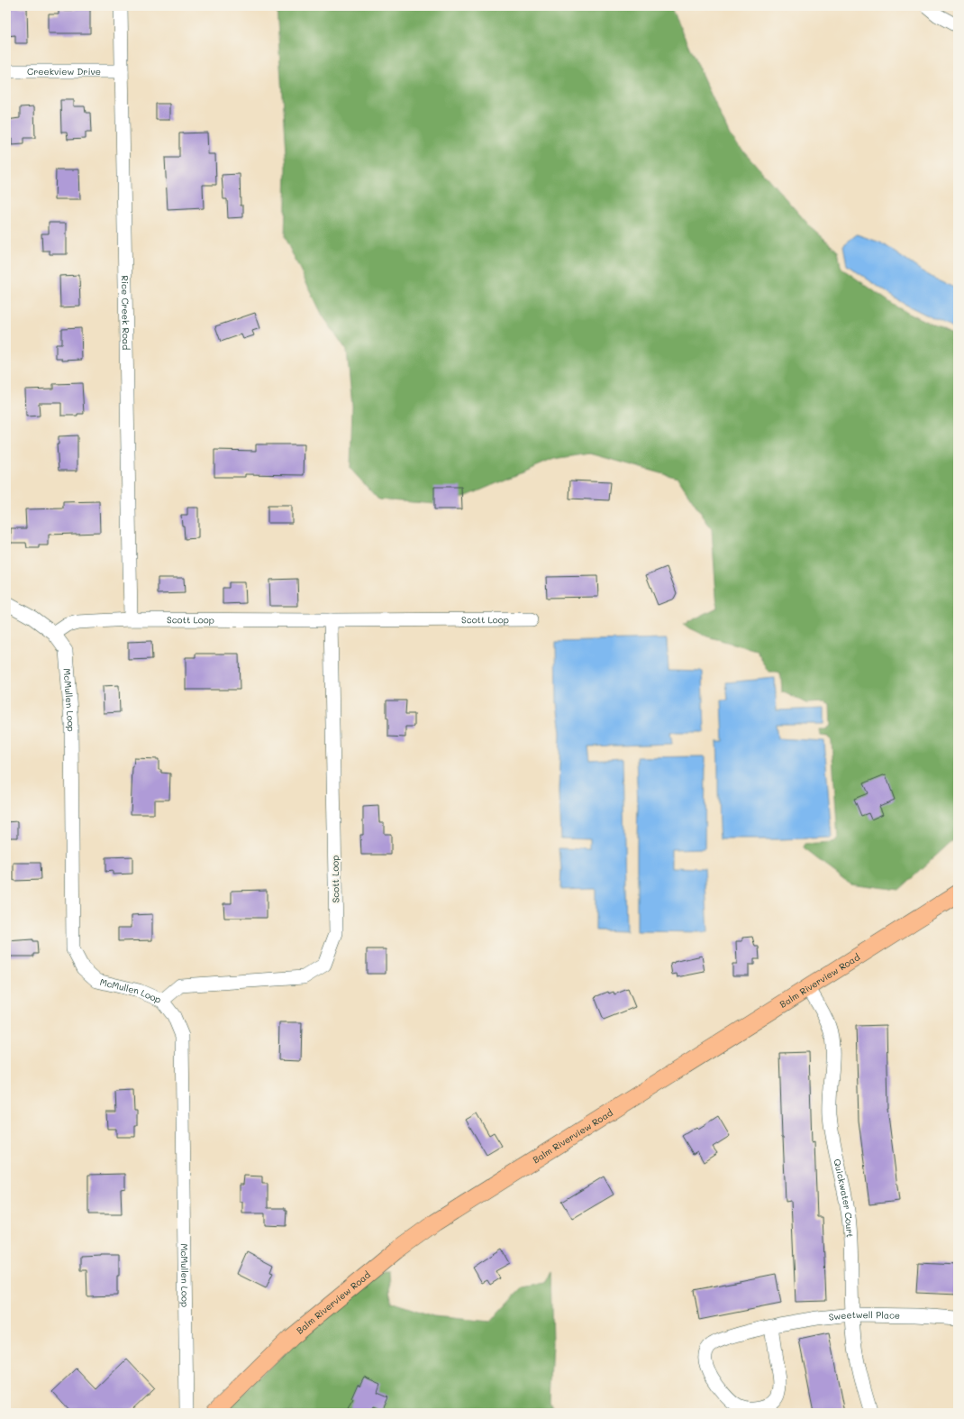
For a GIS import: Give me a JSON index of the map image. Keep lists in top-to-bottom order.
{
  "streets": {
    "main road": ["Balm Riverview Road"],
    "street": [
      "Creekview Drive",
      "Rice Creek Road",
      "Scott Loop",
      "McMullen Loop",
      "Quickwater Court",
      "Sweetwell Place"
    ]
  },
  "crossings": [
    ["Creekview Drive", "Rice Creek Road"],
    ["Rice Creek Road", "Scott Loop"],
    ["Scott Loop", "McMullen Loop"],
    ["Balm Riverview Road", "Quickwater Court"],
    ["Quickwater Court", "Sweetwell Place"]
  ]
}
